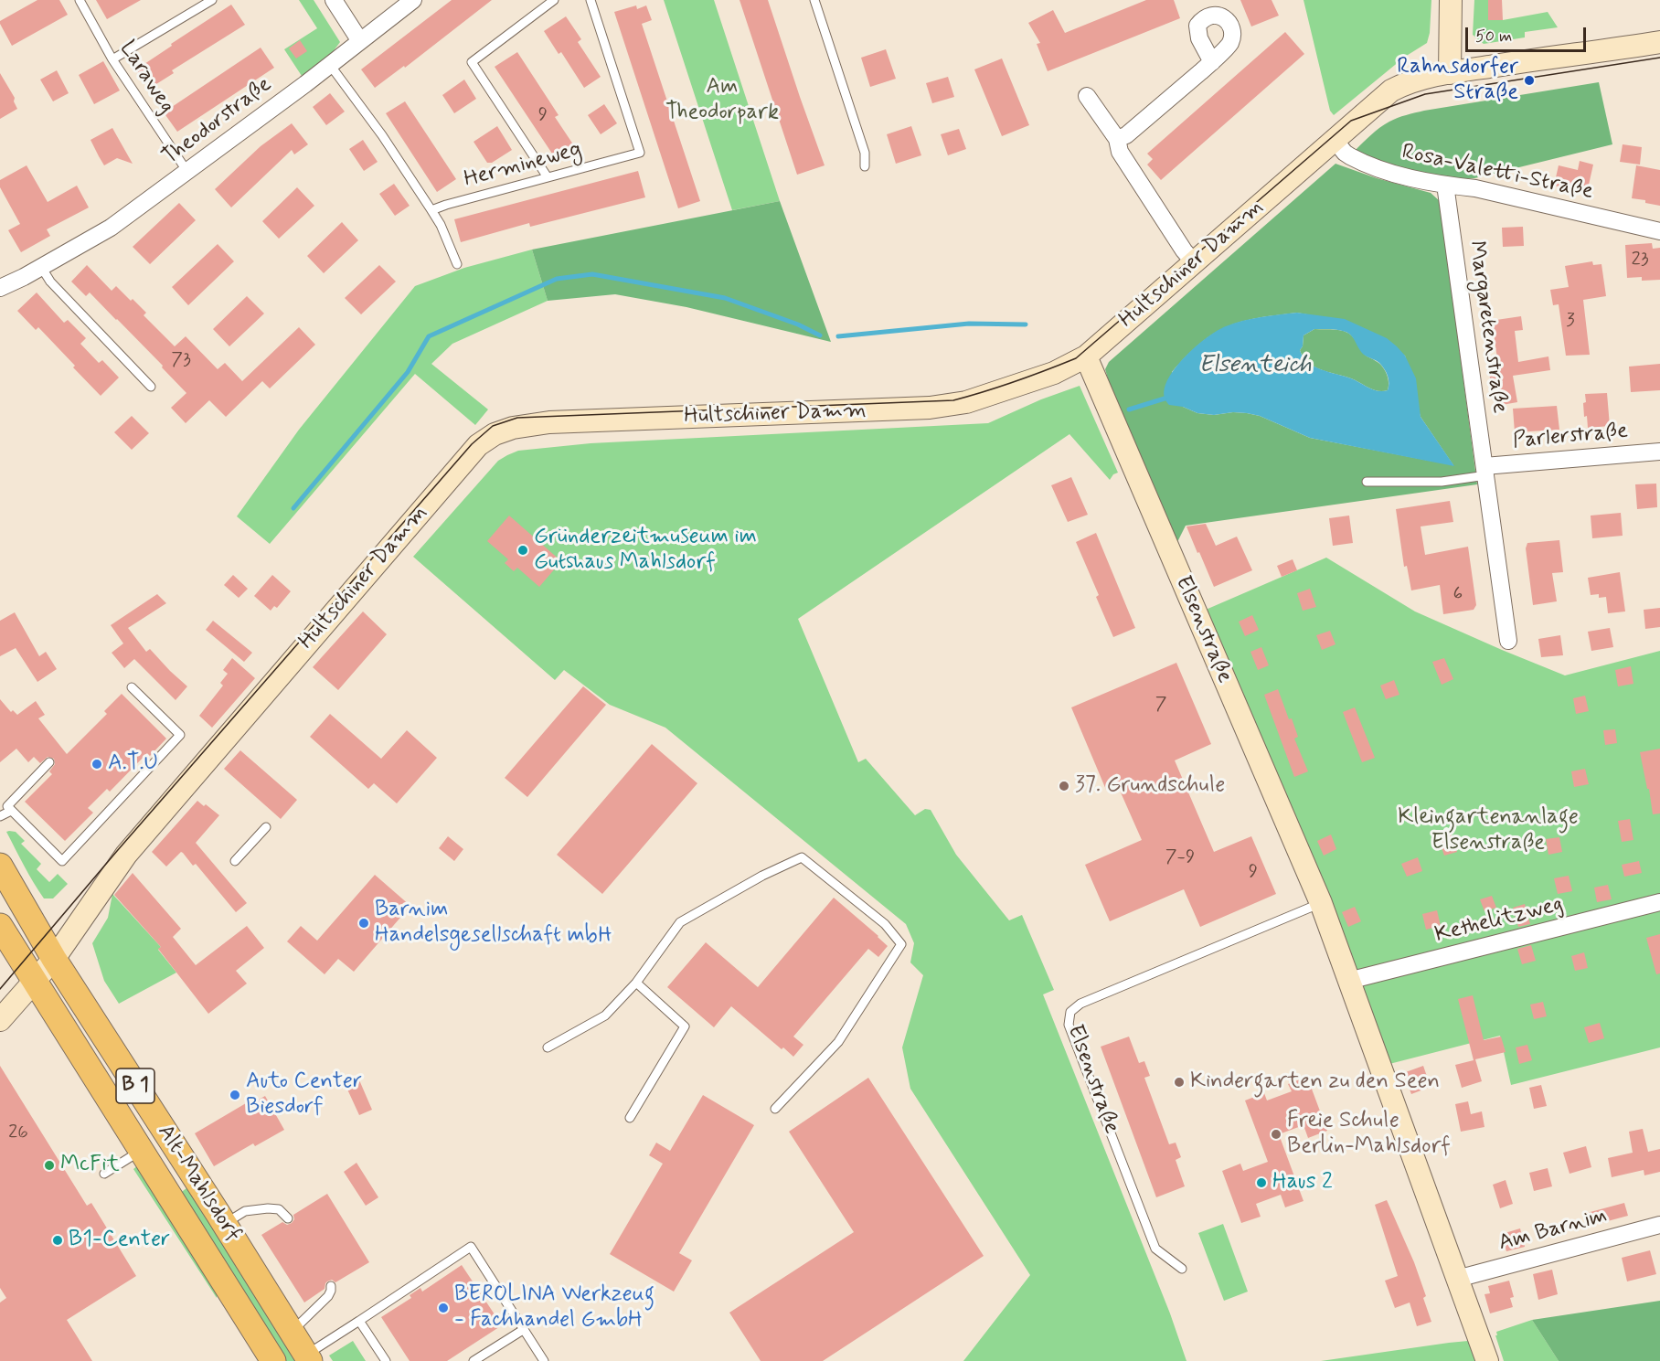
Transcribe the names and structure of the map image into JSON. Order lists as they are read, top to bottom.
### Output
{
  "streets": {
    "main road": [
      "Hultschiner Damm",
      "Elsenstraße",
      "B 1",
      "Alt-Mahlsdorf"
    ],
    "street": [
      "Theodorstraße",
      "Rosa-Valetti-Straße",
      "Margaretenstraße",
      "Parlerstraße",
      "Kethelitzweg",
      "Am Barnim"
    ],
    "lane": ["Laraweg", "Hermineweg"]
  },
  "crossings": [
    ["Laraweg", "Theodorstraße"],
    ["Rosa-Valetti-Straße", "Hultschiner Damm"],
    ["Rosa-Valetti-Straße", "Margaretenstraße"],
    ["Hultschiner Damm", "Elsenstraße"],
    ["Hultschiner Damm", "Alt-Mahlsdorf"],
    ["Margaretenstraße", "Parlerstraße"],
    ["Elsenstraße", "Kethelitzweg"],
    ["Elsenstraße", "Am Barnim"]
  ],
  "water": ["Elsenteich"],
  "parks": ["Am Theodorpark", "Kleingartenanlage Elsenstraße"],
  "places": [
    "Rahnsdorfer Straße",
    "Gründerzeitmuseum im Gutshaus Mahlsdorf",
    "A.T.U",
    "37. Grundschule",
    "Barnim Handelsgesellschaft mbH",
    "Kindergarten zu den Seen",
    "Auto Center Biesdorf",
    "Freie Schule Berlin-Mahlsdorf",
    "McFit",
    "Haus 2",
    "B1-Center",
    "BEROLINA Werkzeug - Fachhandel GmbH"
  ],
  "house_numbers": [
    "9",
    "23",
    "3",
    "73",
    "6",
    "7",
    "7-9",
    "9",
    "26"
  ],
  "scale_bar": "50 m"
}
